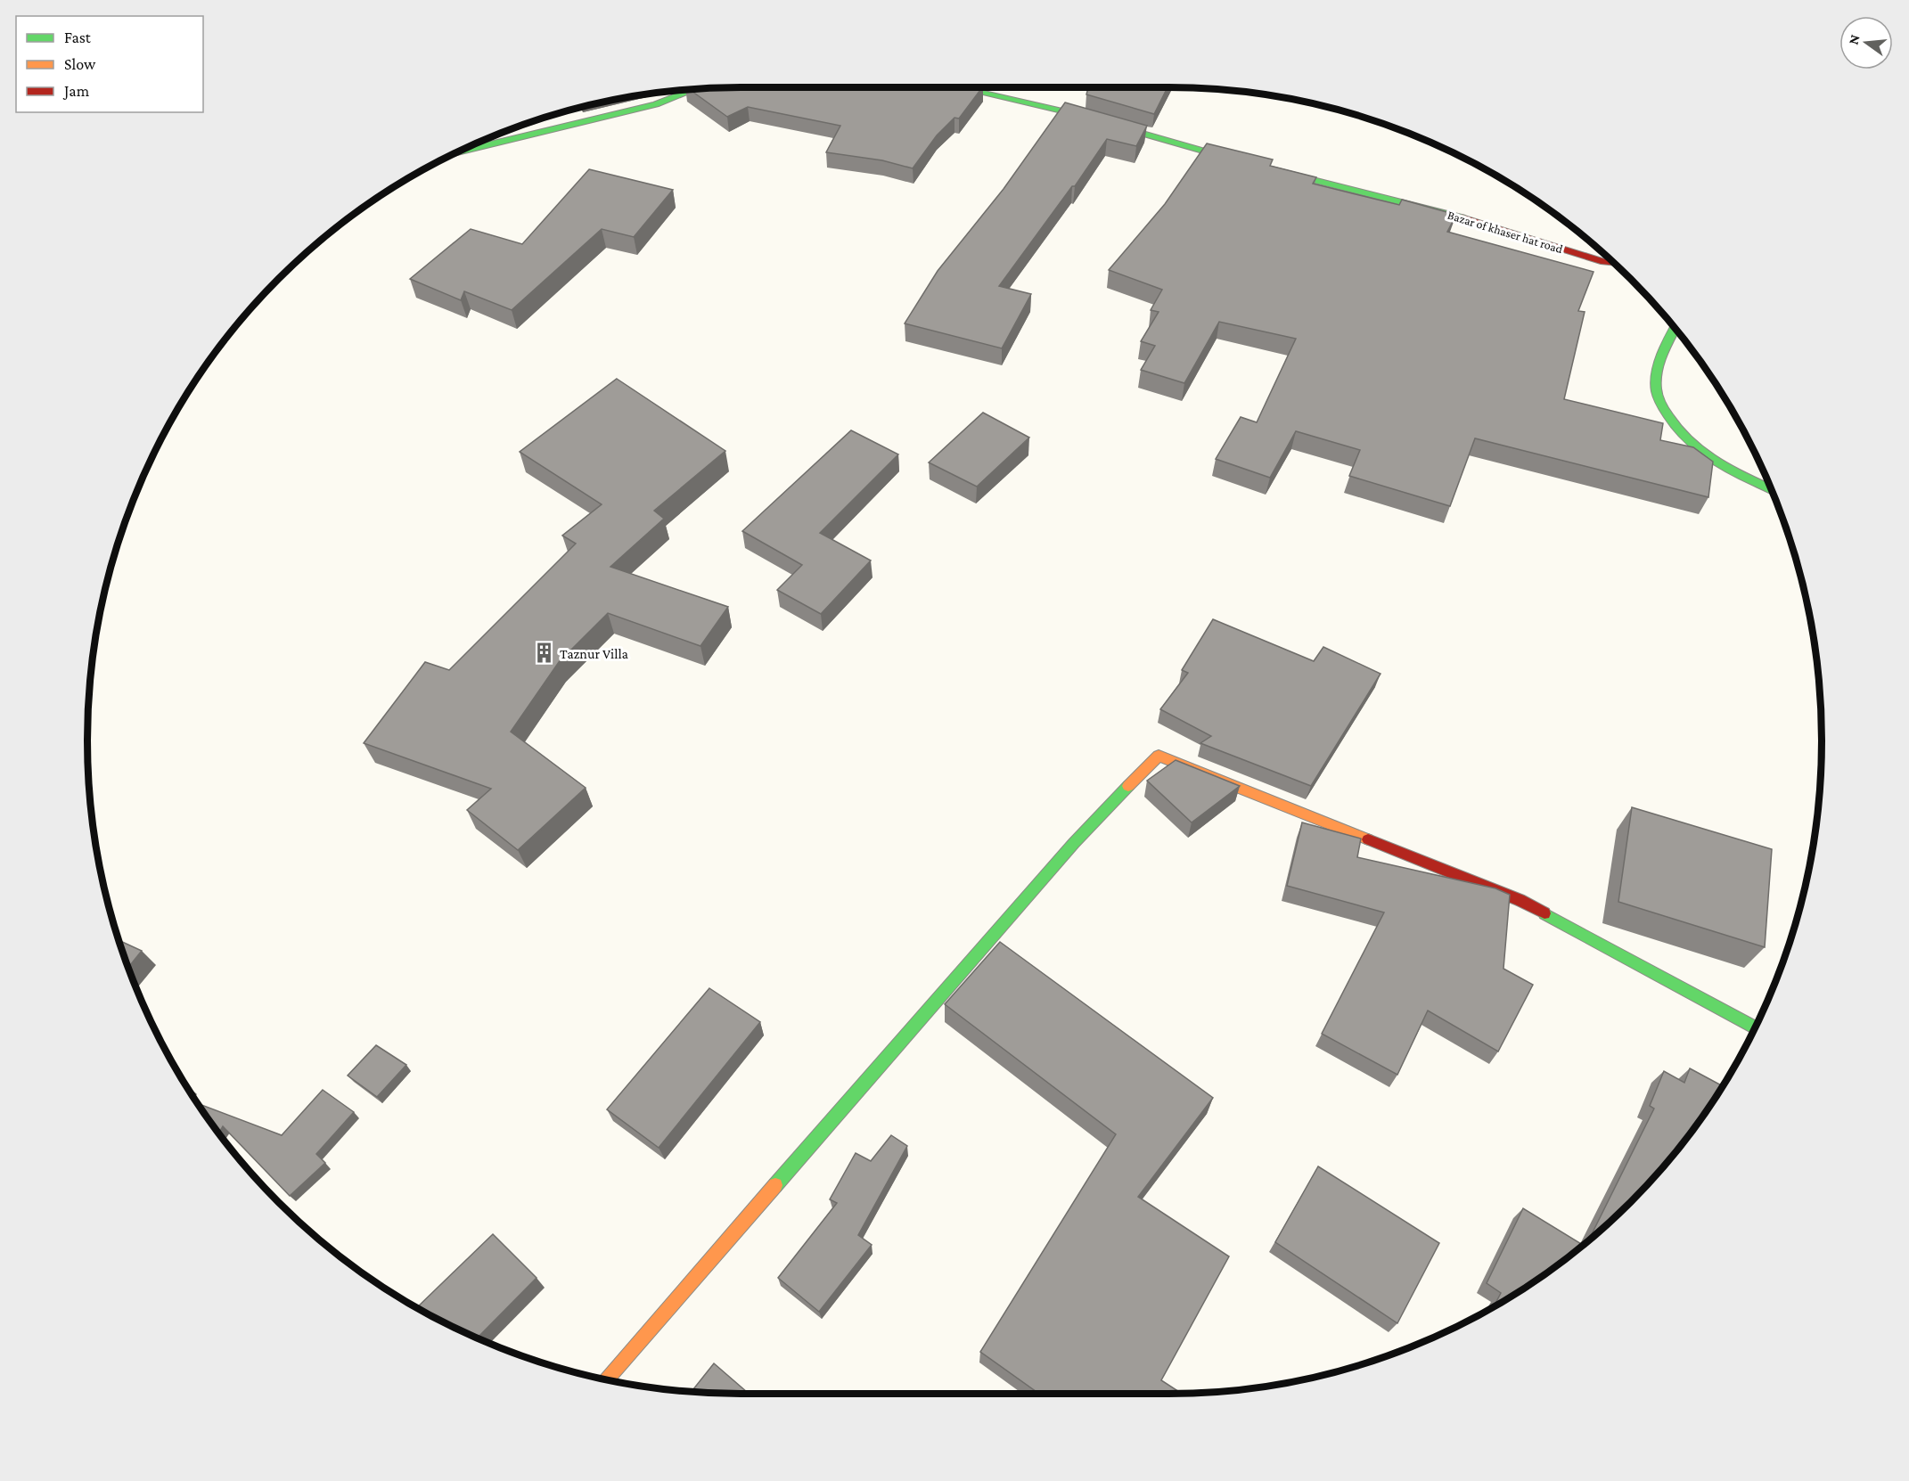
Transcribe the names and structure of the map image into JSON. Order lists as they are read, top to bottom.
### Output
{
  "streets": {
    "street": ["Bazar of khaser hat road"]
  },
  "places": {
    "building": ["Taznur Villa"]
  },
  "legend": ["Fast", "Slow", "Jam"],
  "north": "left"
}
